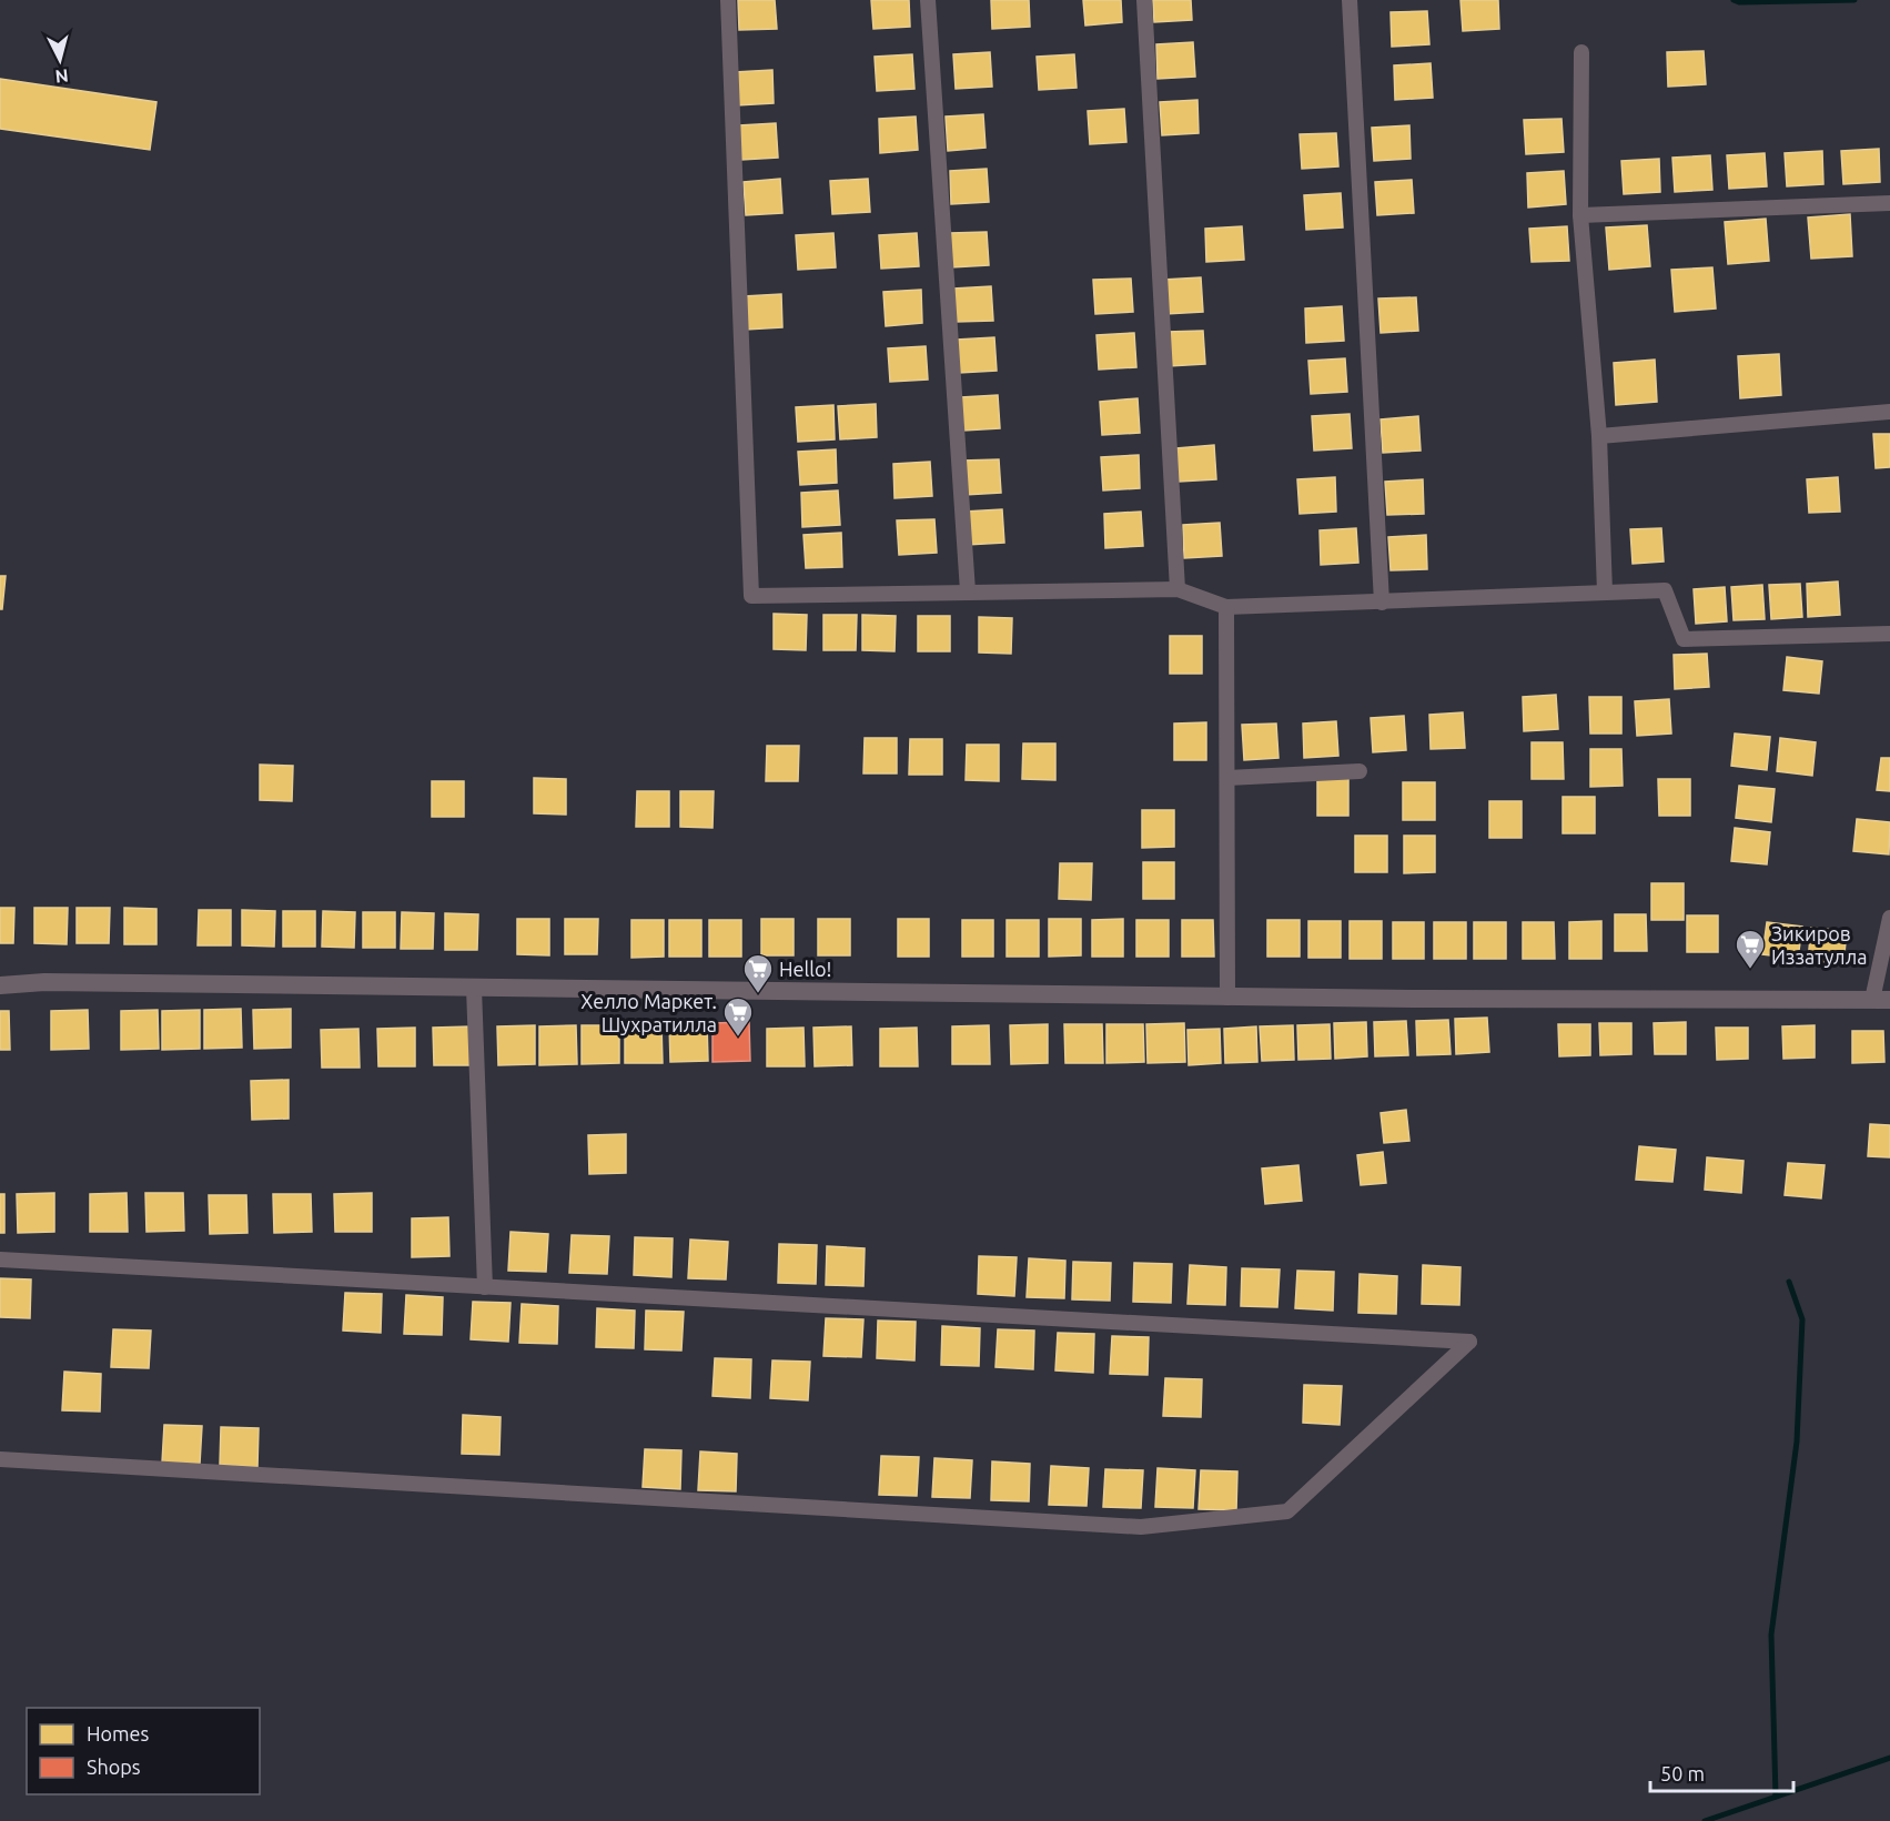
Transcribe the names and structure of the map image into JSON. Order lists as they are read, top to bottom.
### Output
{
  "places": {
    "supermarket": ["Зикиров Иззатулла", "Hello!", "Хелло Маркет. Шухратилла"]
  },
  "legend": ["Homes", "Shops"],
  "scale_bar": "50 m",
  "north": "bottom"
}
